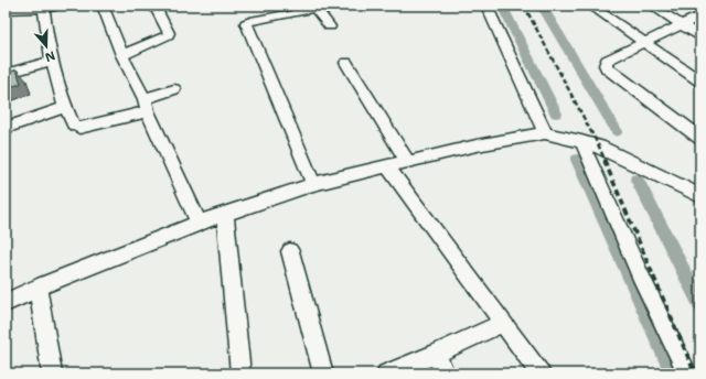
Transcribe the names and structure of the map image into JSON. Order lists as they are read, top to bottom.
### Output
{
  "north": "bottom"
}
